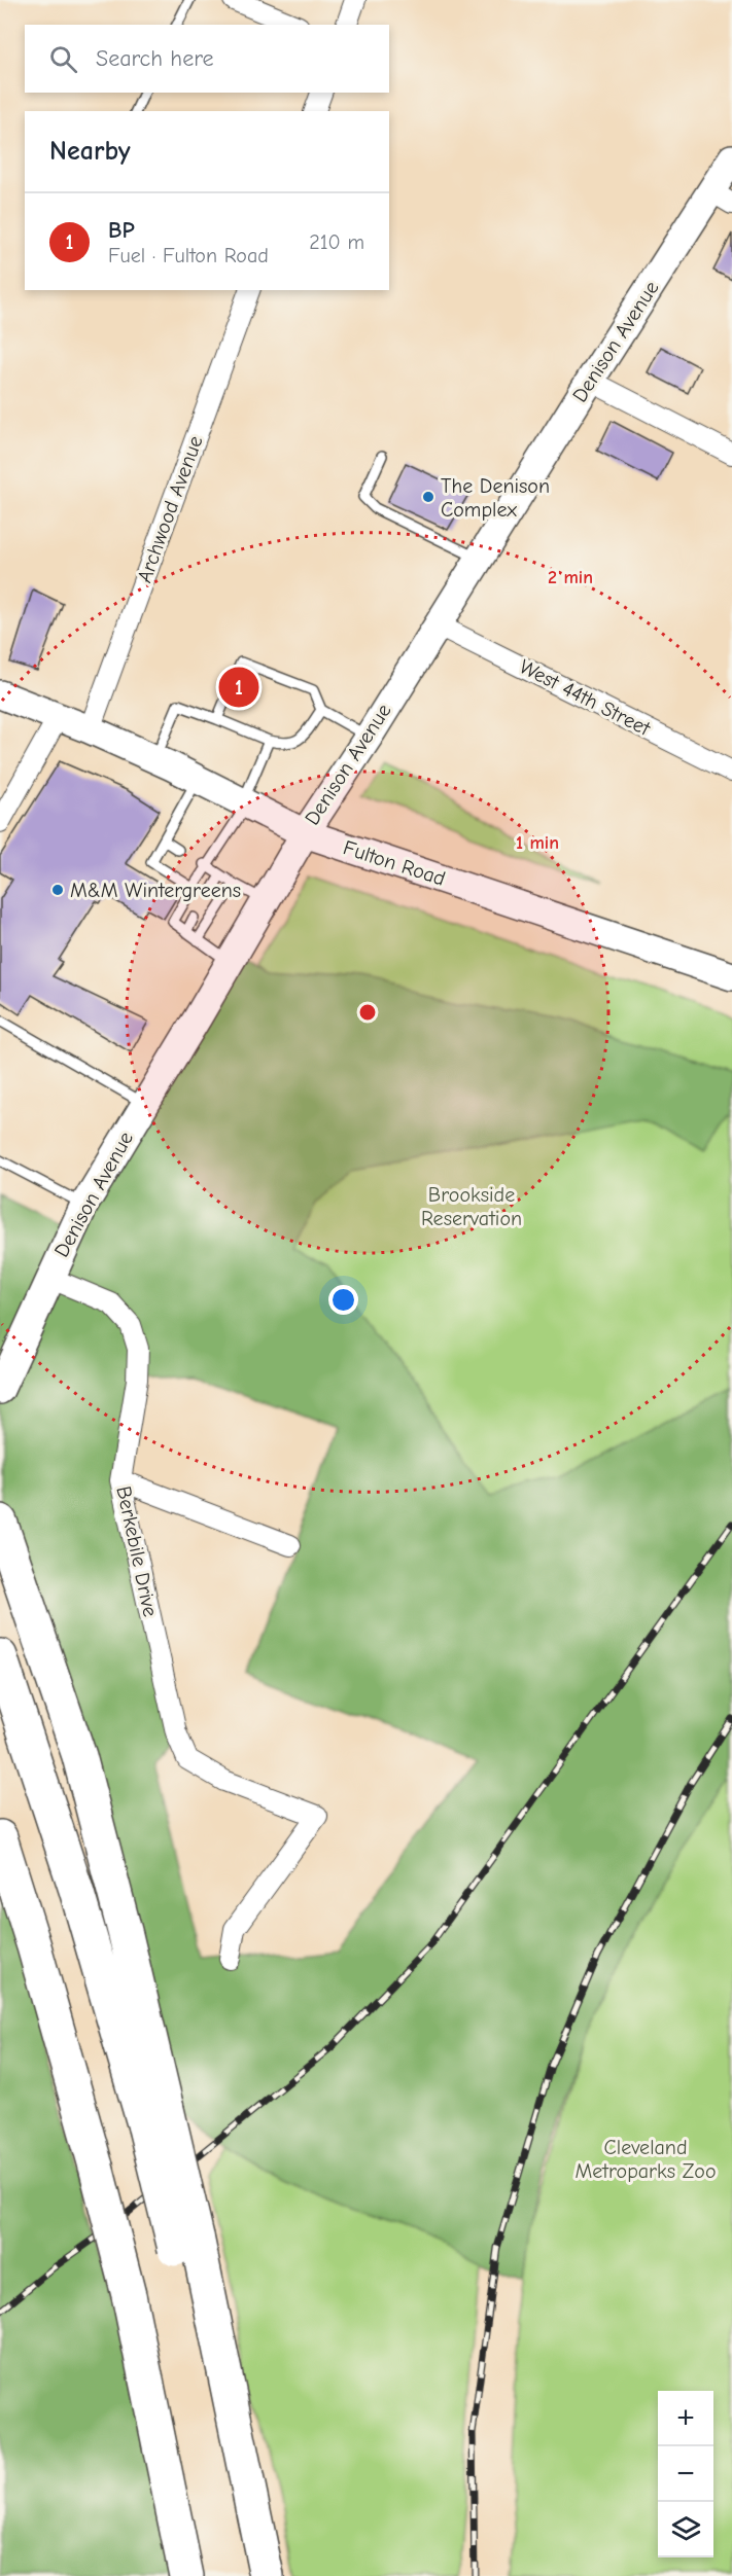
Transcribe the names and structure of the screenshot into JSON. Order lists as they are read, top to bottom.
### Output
{
  "streets": {
    "main road": ["Denison Avenue", "Fulton Road"],
    "street": ["Archwood Avenue", "West 44th Street", "Berkebile Drive"]
  },
  "crossings": [
    ["Denison Avenue", "West 44th Street"],
    ["Denison Avenue", "Fulton Road"],
    ["Denison Avenue", "Berkebile Drive"],
    ["Archwood Avenue", "Fulton Road"]
  ],
  "parks": ["Brookside Reservation", "Cleveland Metroparks Zoo"],
  "places": ["The Denison Complex", "M&M Wintergreens"],
  "page": {
    "search": "Search here",
    "heading": "Nearby",
    "list": [
      {
        "mark": "1",
        "name": "BP",
        "note": "Fuel · Fulton Road",
        "value": "210 m"
      }
    ],
    "pins": "1",
    "map_buttons": ["+", "−"]
  },
  "rings": ["2 min", "1 min"]
}
